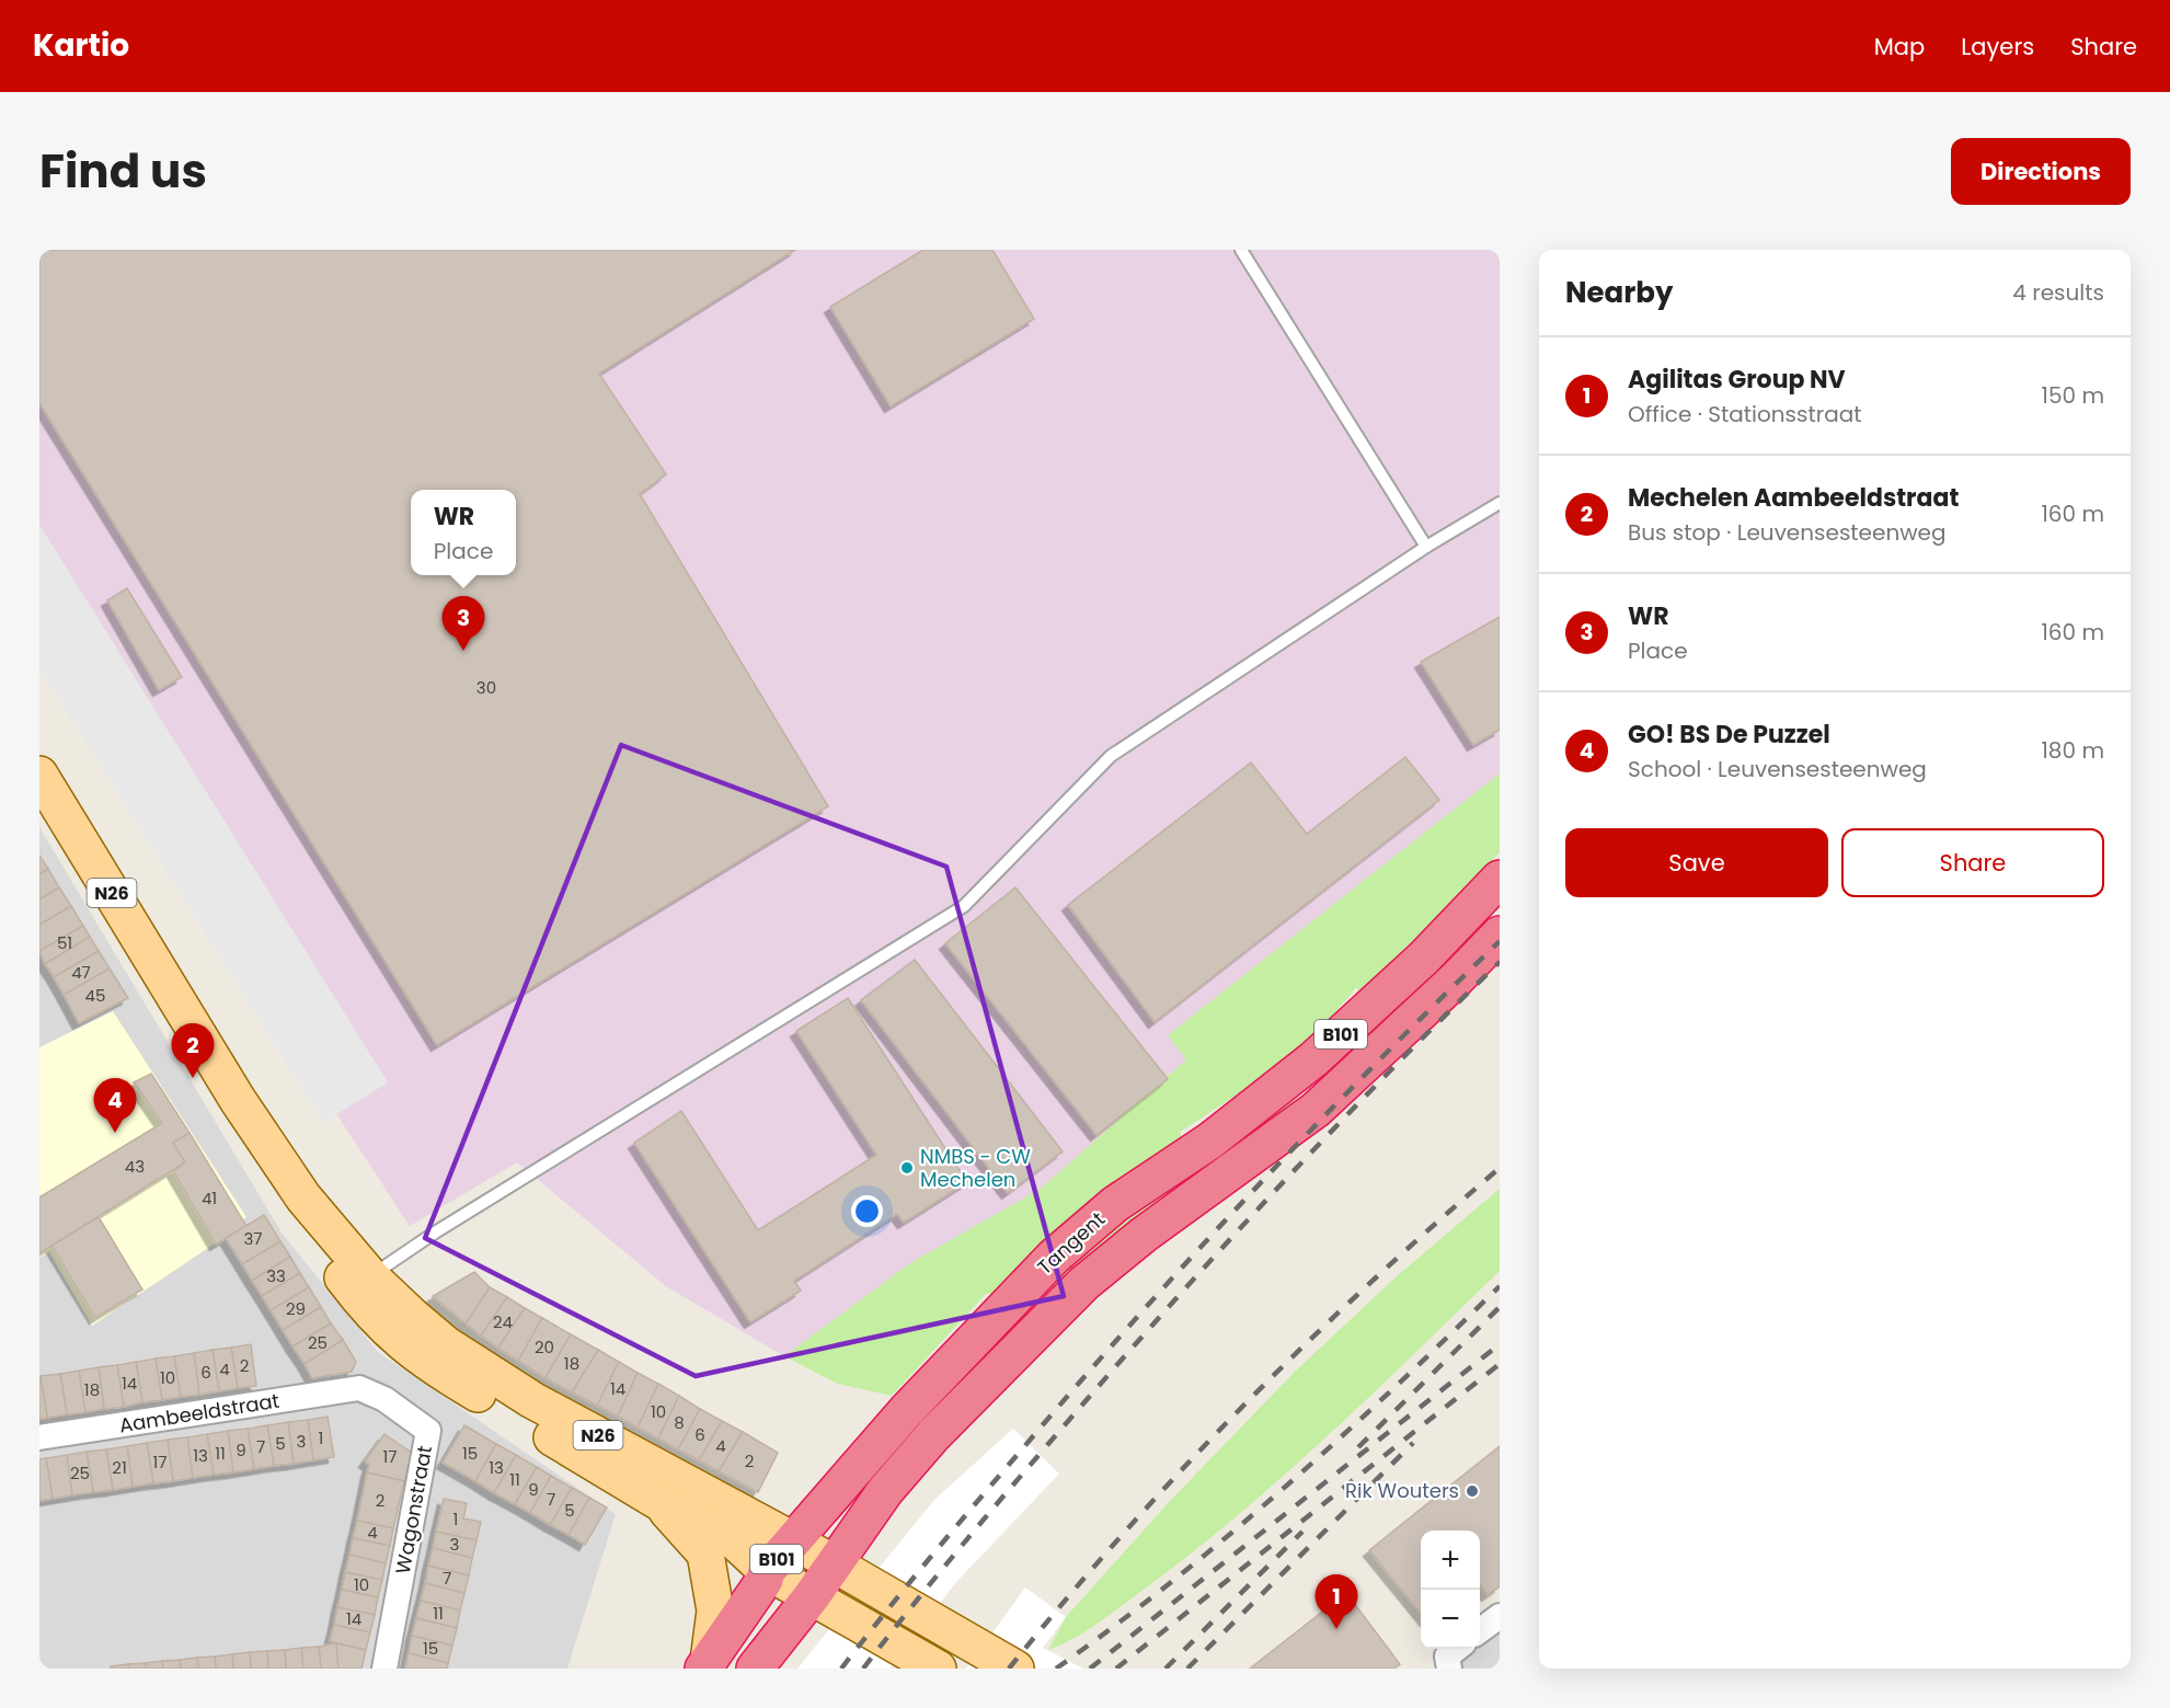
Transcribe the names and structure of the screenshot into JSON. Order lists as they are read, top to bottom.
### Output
{
  "streets": {
    "highway": ["B101", "Tangent"],
    "main road": ["N26"],
    "street": ["Aambeeldstraat", "Wagonstraat"]
  },
  "crossings": [
    ["N26", "Tangent"],
    ["Aambeeldstraat", "Wagonstraat"]
  ],
  "places": ["NMBS - CW Mechelen", "Rik Wouters"],
  "house_numbers": [
    "30",
    "51",
    "47",
    "45",
    "43",
    "41",
    "37",
    "33",
    "29",
    "24",
    "25",
    "20",
    "18",
    "2",
    "4",
    "6",
    "10",
    "14",
    "14",
    "18",
    "10",
    "8",
    "6",
    "1",
    "3",
    "5",
    "4",
    "7",
    "9",
    "11",
    "15",
    "13",
    "17",
    "2",
    "17",
    "21",
    "13",
    "25",
    "11",
    "9",
    "7",
    "2",
    "5",
    "1",
    "4",
    "3",
    "7",
    "10",
    "11",
    "14",
    "15"
  ],
  "page": {
    "header": "Kartio",
    "nav": ["Map", "Layers", "Share"],
    "title": "Find us",
    "buttons": [
      "Directions",
      ["Save", "Share"]
    ],
    "heading": ["Nearby", "4 results"],
    "list": [
      {
        "mark": "1",
        "name": "Agilitas Group NV",
        "note": "Office · Stationsstraat",
        "value": "150 m"
      },
      {
        "mark": "2",
        "name": "Mechelen Aambeeldstraat",
        "note": "Bus stop · Leuvensesteenweg",
        "value": "160 m"
      },
      {
        "mark": "3",
        "name": "WR",
        "note": "Place",
        "value": "160 m"
      },
      {
        "mark": "4",
        "name": "GO! BS De Puzzel",
        "note": "School · Leuvensesteenweg",
        "value": "180 m"
      }
    ],
    "popup": ["WR", "Place"],
    "pins": [
      "3",
      "2",
      "4",
      "1"
    ],
    "map_buttons": ["+", "−"]
  }
}
